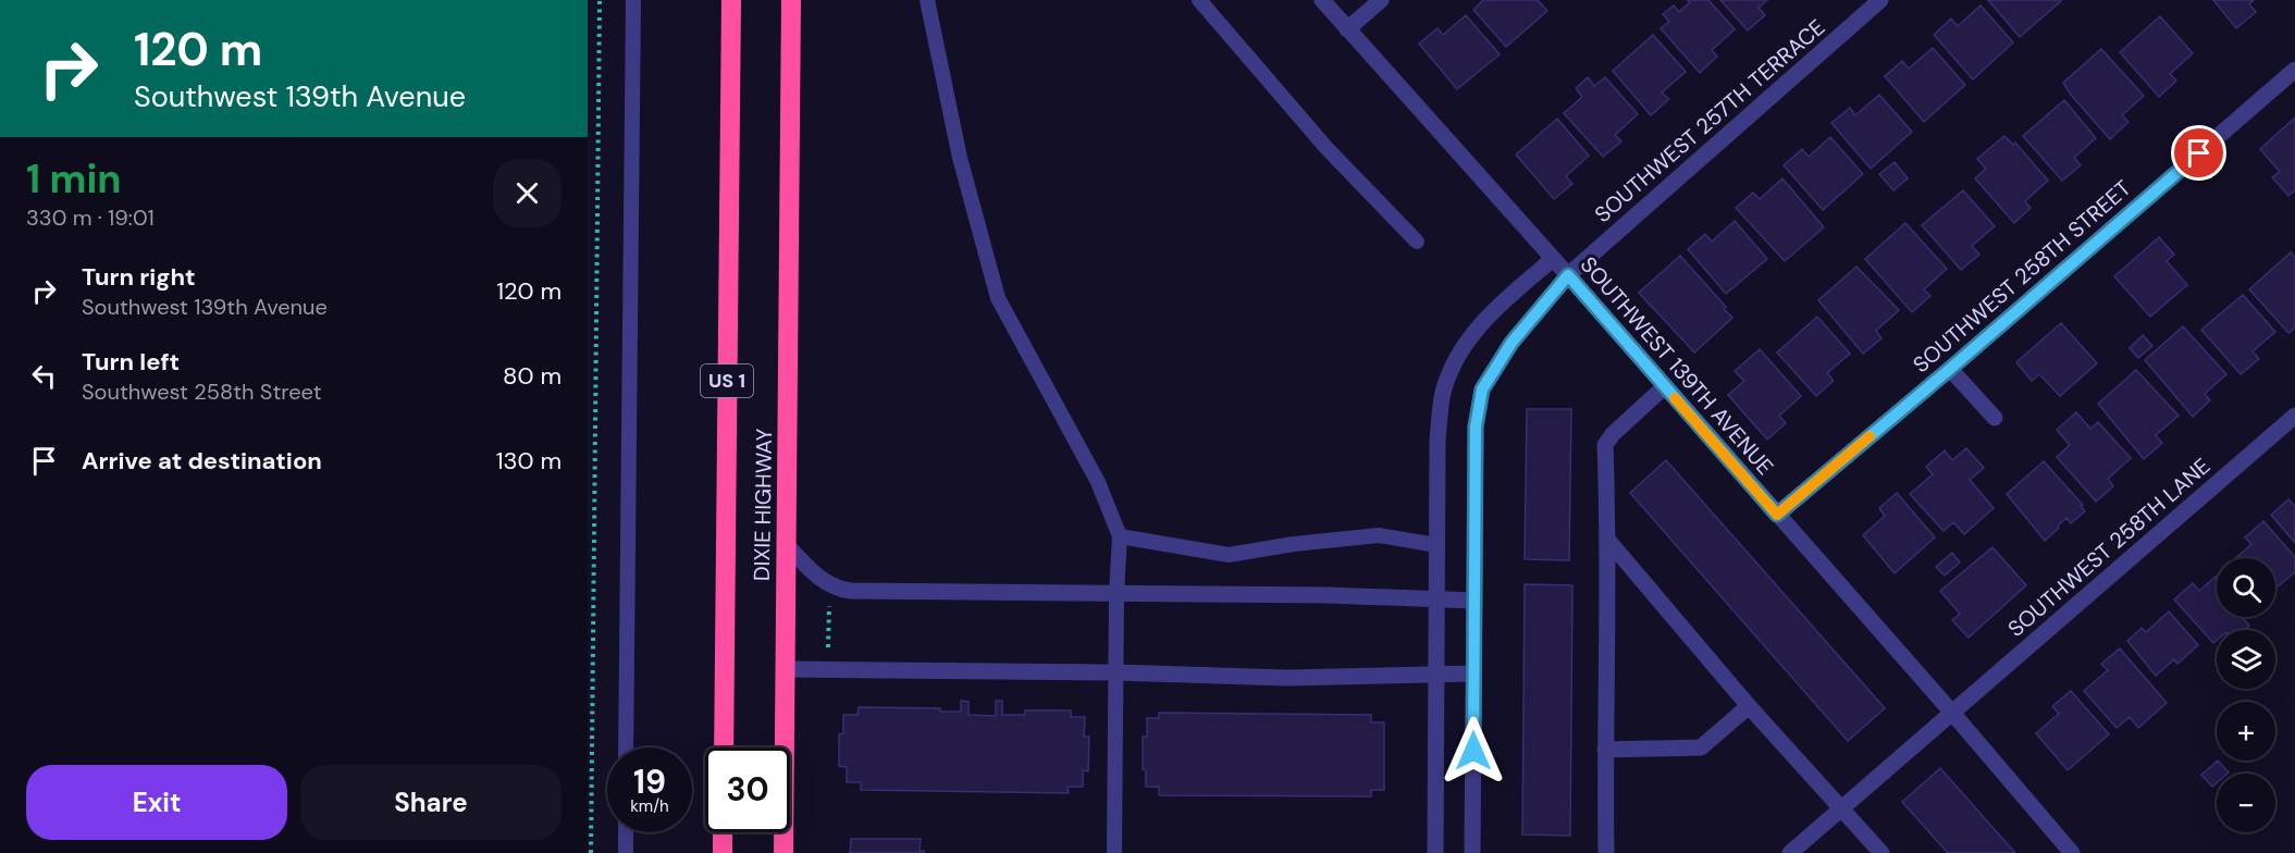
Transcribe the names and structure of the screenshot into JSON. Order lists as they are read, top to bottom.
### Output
{
  "streets": {
    "highway": ["US 1", "DIXIE HIGHWAY"],
    "street": [
      "SOUTHWEST 257TH TERRACE",
      "SOUTHWEST 258TH STREET",
      "SOUTHWEST 139TH AVENUE",
      "SOUTHWEST 258TH LANE"
    ]
  },
  "crossings": [
    ["SOUTHWEST 257TH TERRACE", "SOUTHWEST 139TH AVENUE"],
    ["SOUTHWEST 258TH STREET", "SOUTHWEST 139TH AVENUE"],
    ["SOUTHWEST 139TH AVENUE", "SOUTHWEST 258TH LANE"]
  ],
  "page": {
    "turn": ["120 m", "Southwest 139th Avenue"],
    "heading": ["1 min", "330 m · 19:01"],
    "list": [
      {
        "name": "Turn right",
        "note": "Southwest 139th Avenue",
        "value": "120 m"
      },
      {
        "name": "Turn left",
        "note": "Southwest 258th Street",
        "value": "80 m"
      },
      {
        "name": "Arrive at destination",
        "value": "130 m"
      }
    ],
    "map_buttons": ["+", "−"],
    "speed": "19 km/h",
    "limit": "30",
    "buttons": ["Exit", "Share"]
  }
}
